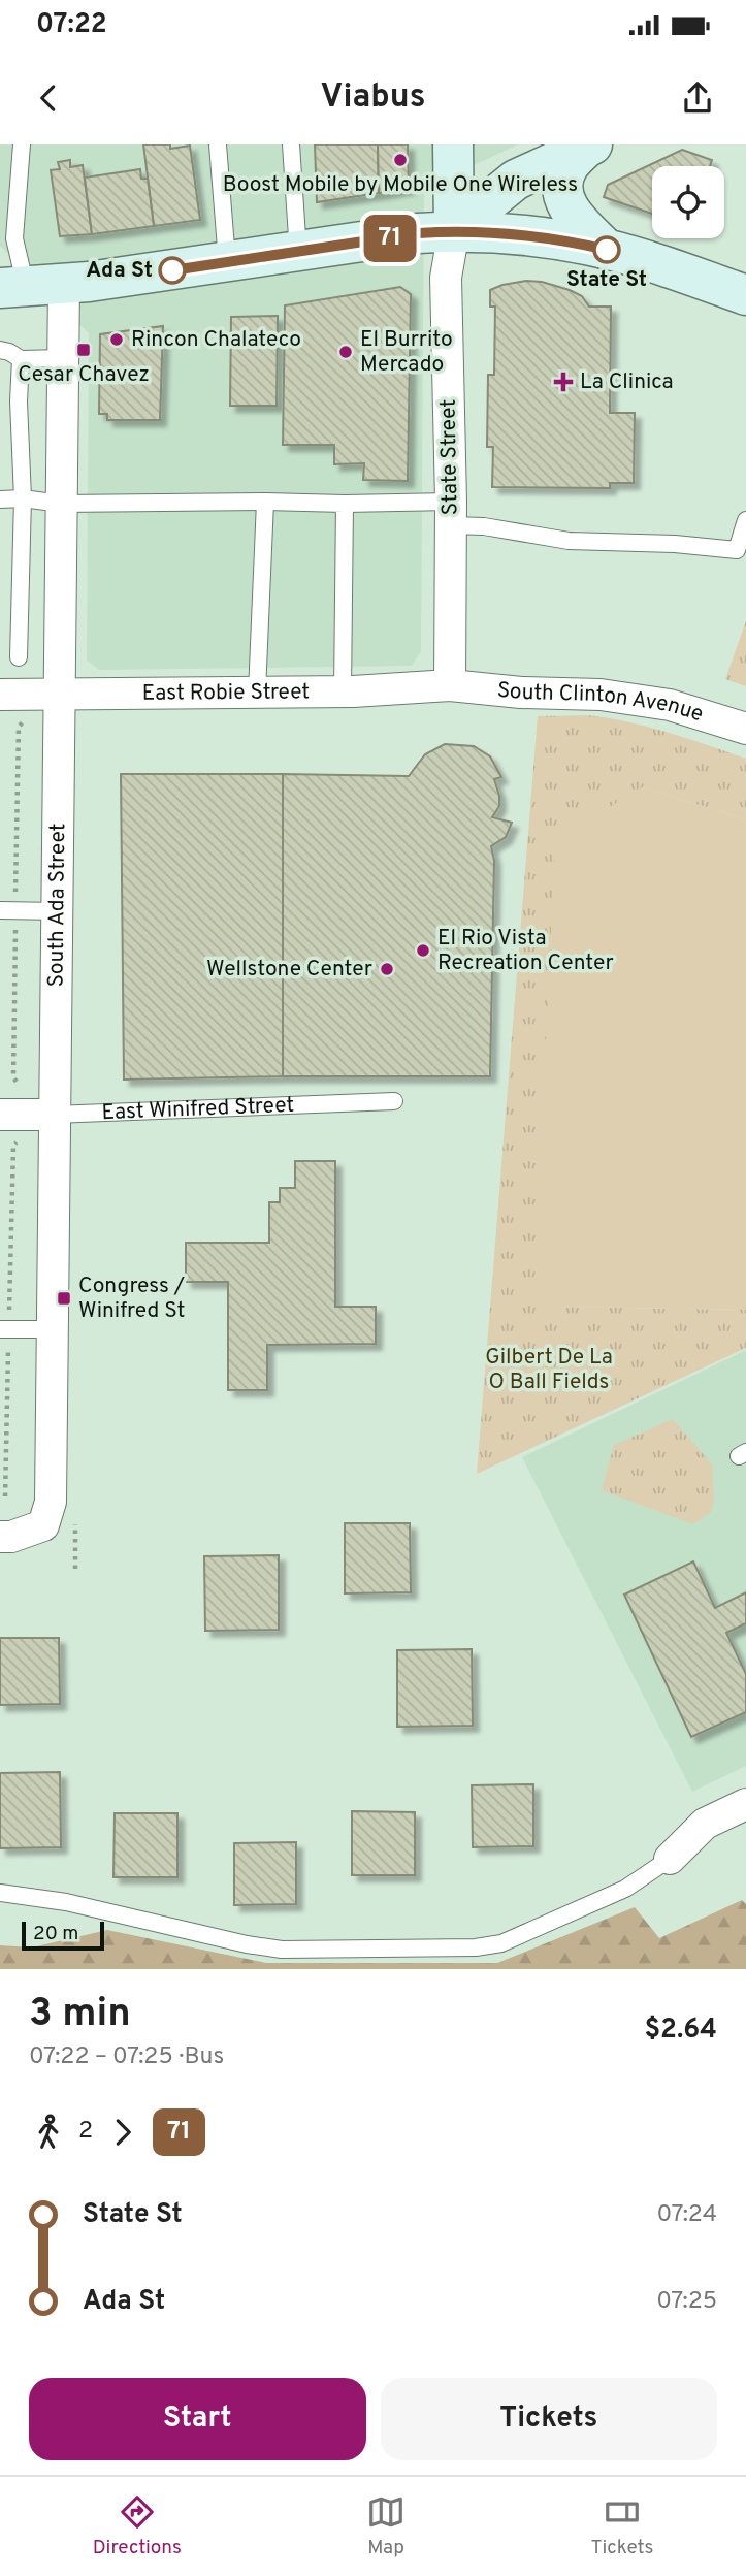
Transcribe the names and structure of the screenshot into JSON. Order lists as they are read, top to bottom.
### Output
{
  "streets": {
    "main road": ["State Street"],
    "street": [
      "East Robie Street",
      "South Clinton Avenue",
      "South Ada Street",
      "East Winifred Street"
    ]
  },
  "crossings": [
    ["State Street", "East Robie Street"],
    ["State Street", "South Clinton Avenue"],
    ["East Robie Street", "South Clinton Avenue"],
    ["East Robie Street", "South Ada Street"],
    ["South Ada Street", "East Winifred Street"]
  ],
  "parks": ["Gilbert De La O Ball Fields"],
  "places": {
    "other": [
      "Boost Mobile by Mobile One Wireless",
      "State St",
      "Ada St",
      "Rincon Chalateco",
      "El Burrito Mercado",
      "El Rio Vista Recreation Center",
      "Wellstone Center"
    ],
    "transit": ["Cesar Chavez", "Congress / Winifred St"],
    "health": ["La Clinica"]
  },
  "lines": ["bus line 71"],
  "scale_bar": "20 m",
  "page": {
    "status": "07:22",
    "header": "Viabus",
    "on_map": "71",
    "scale": "20 m",
    "heading": ["3 min", "07:22 – 07:25 · Bus", "$2.64"],
    "legs": ["2", "71"],
    "list": [
      {
        "name": "State St",
        "value": "07:24"
      },
      {
        "name": "Ada St",
        "value": "07:25"
      }
    ],
    "buttons": ["Start", "Tickets"],
    "tabs": ["Directions", "Map", "Tickets"]
  }
}
